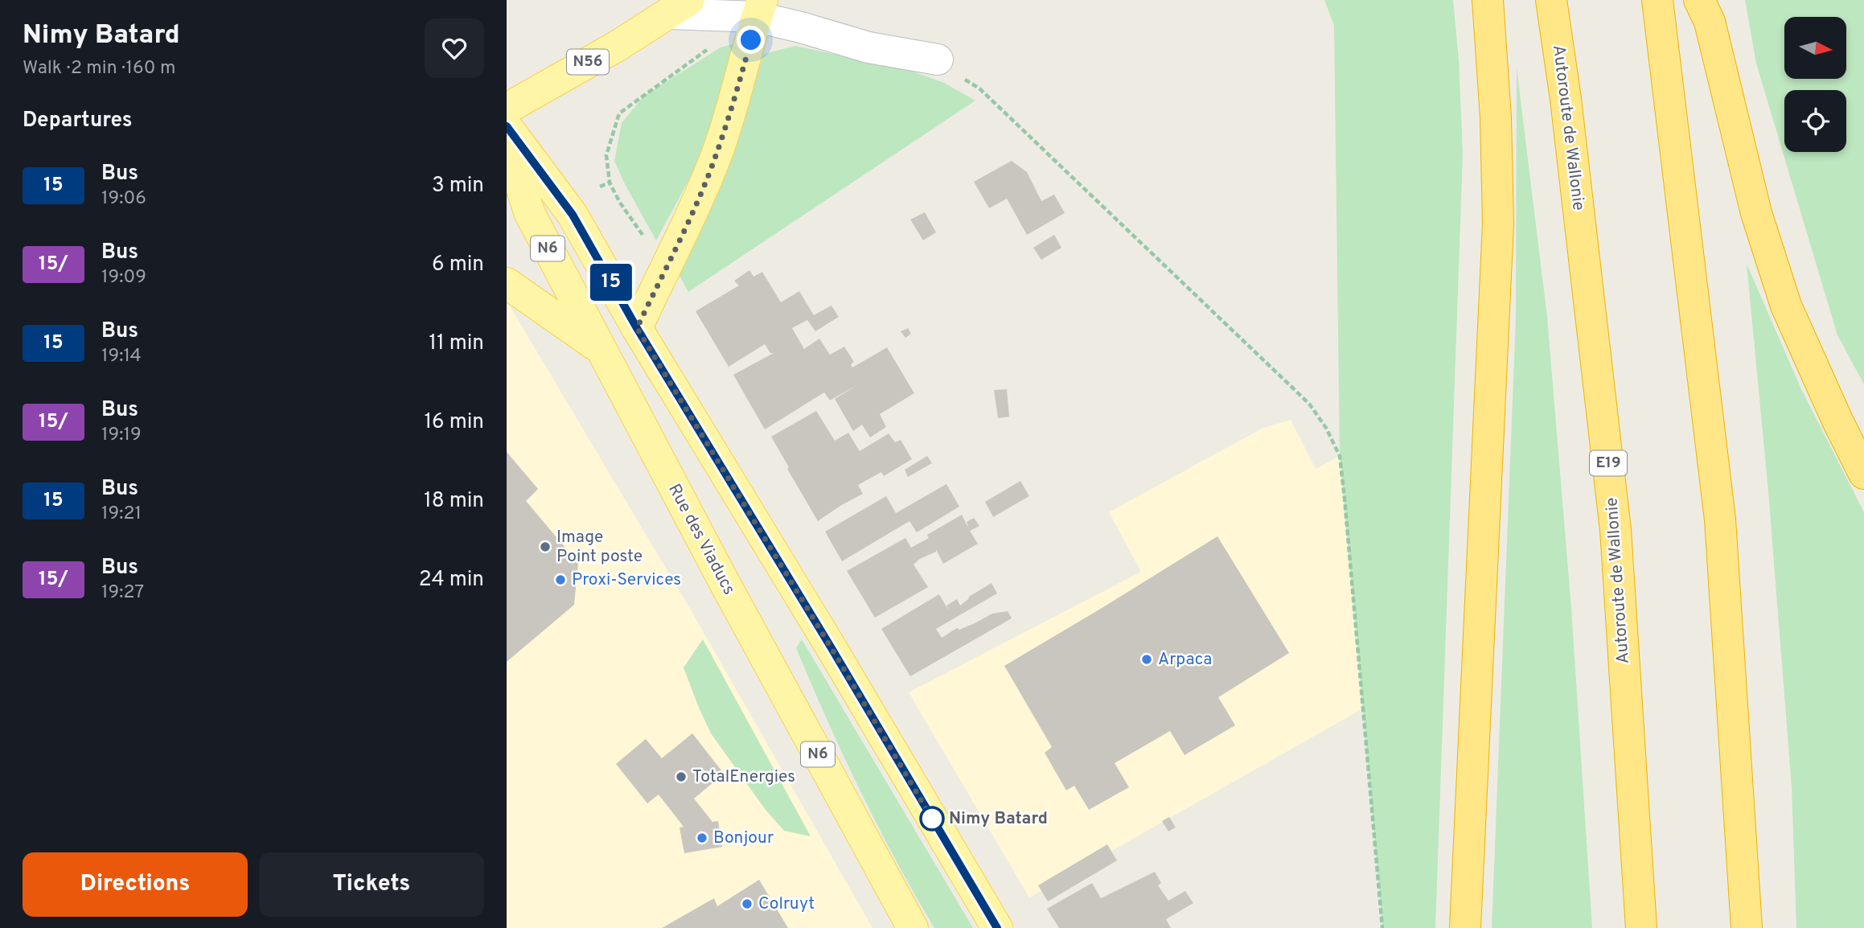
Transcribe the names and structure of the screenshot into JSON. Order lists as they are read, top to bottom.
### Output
{
  "streets": {
    "highway": ["Autoroute de Wallonie", "E19"],
    "main road": ["N56", "N6", "Rue des Viaducs"]
  },
  "places": [
    "Image Point poste",
    "Proxi-Services",
    "Arpaca",
    "TotalEnergies",
    "Nimy Batard",
    "Bonjour",
    "Colruyt"
  ],
  "lines": ["bus line 15"],
  "north": "right",
  "page": {
    "heading": [
      ["Nimy Batard", "Walk · 2 min · 160 m"],
      "Departures"
    ],
    "on_map": "15",
    "list": [
      {
        "mark": "15",
        "name": "Bus",
        "note": "19:06",
        "value": "3 min"
      },
      {
        "mark": "15/",
        "name": "Bus",
        "note": "19:09",
        "value": "6 min"
      },
      {
        "mark": "15",
        "name": "Bus",
        "note": "19:14",
        "value": "11 min"
      },
      {
        "mark": "15/",
        "name": "Bus",
        "note": "19:19",
        "value": "16 min"
      },
      {
        "mark": "15",
        "name": "Bus",
        "note": "19:21",
        "value": "18 min"
      },
      {
        "mark": "15/",
        "name": "Bus",
        "note": "19:27",
        "value": "24 min"
      }
    ],
    "buttons": ["Directions", "Tickets"]
  }
}
